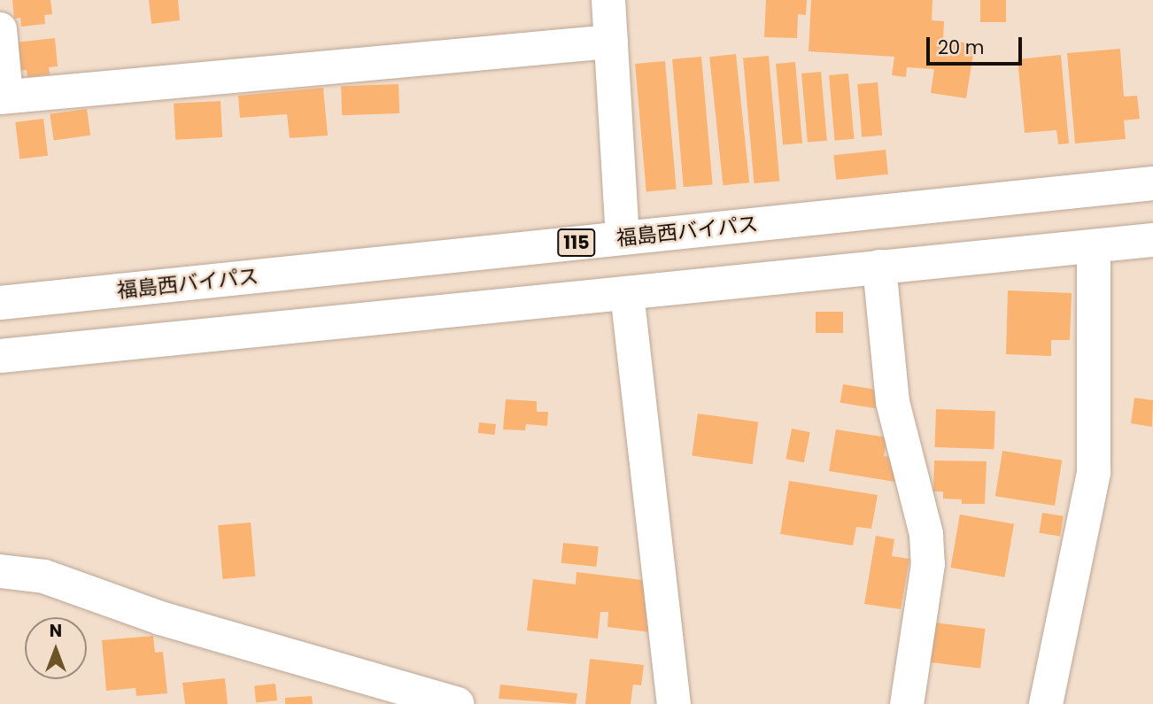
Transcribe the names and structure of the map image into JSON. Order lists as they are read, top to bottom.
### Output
{
  "streets": {
    "main road": ["福島西バイパス", "115"]
  },
  "scale_bar": "20 m",
  "north": "top"
}
